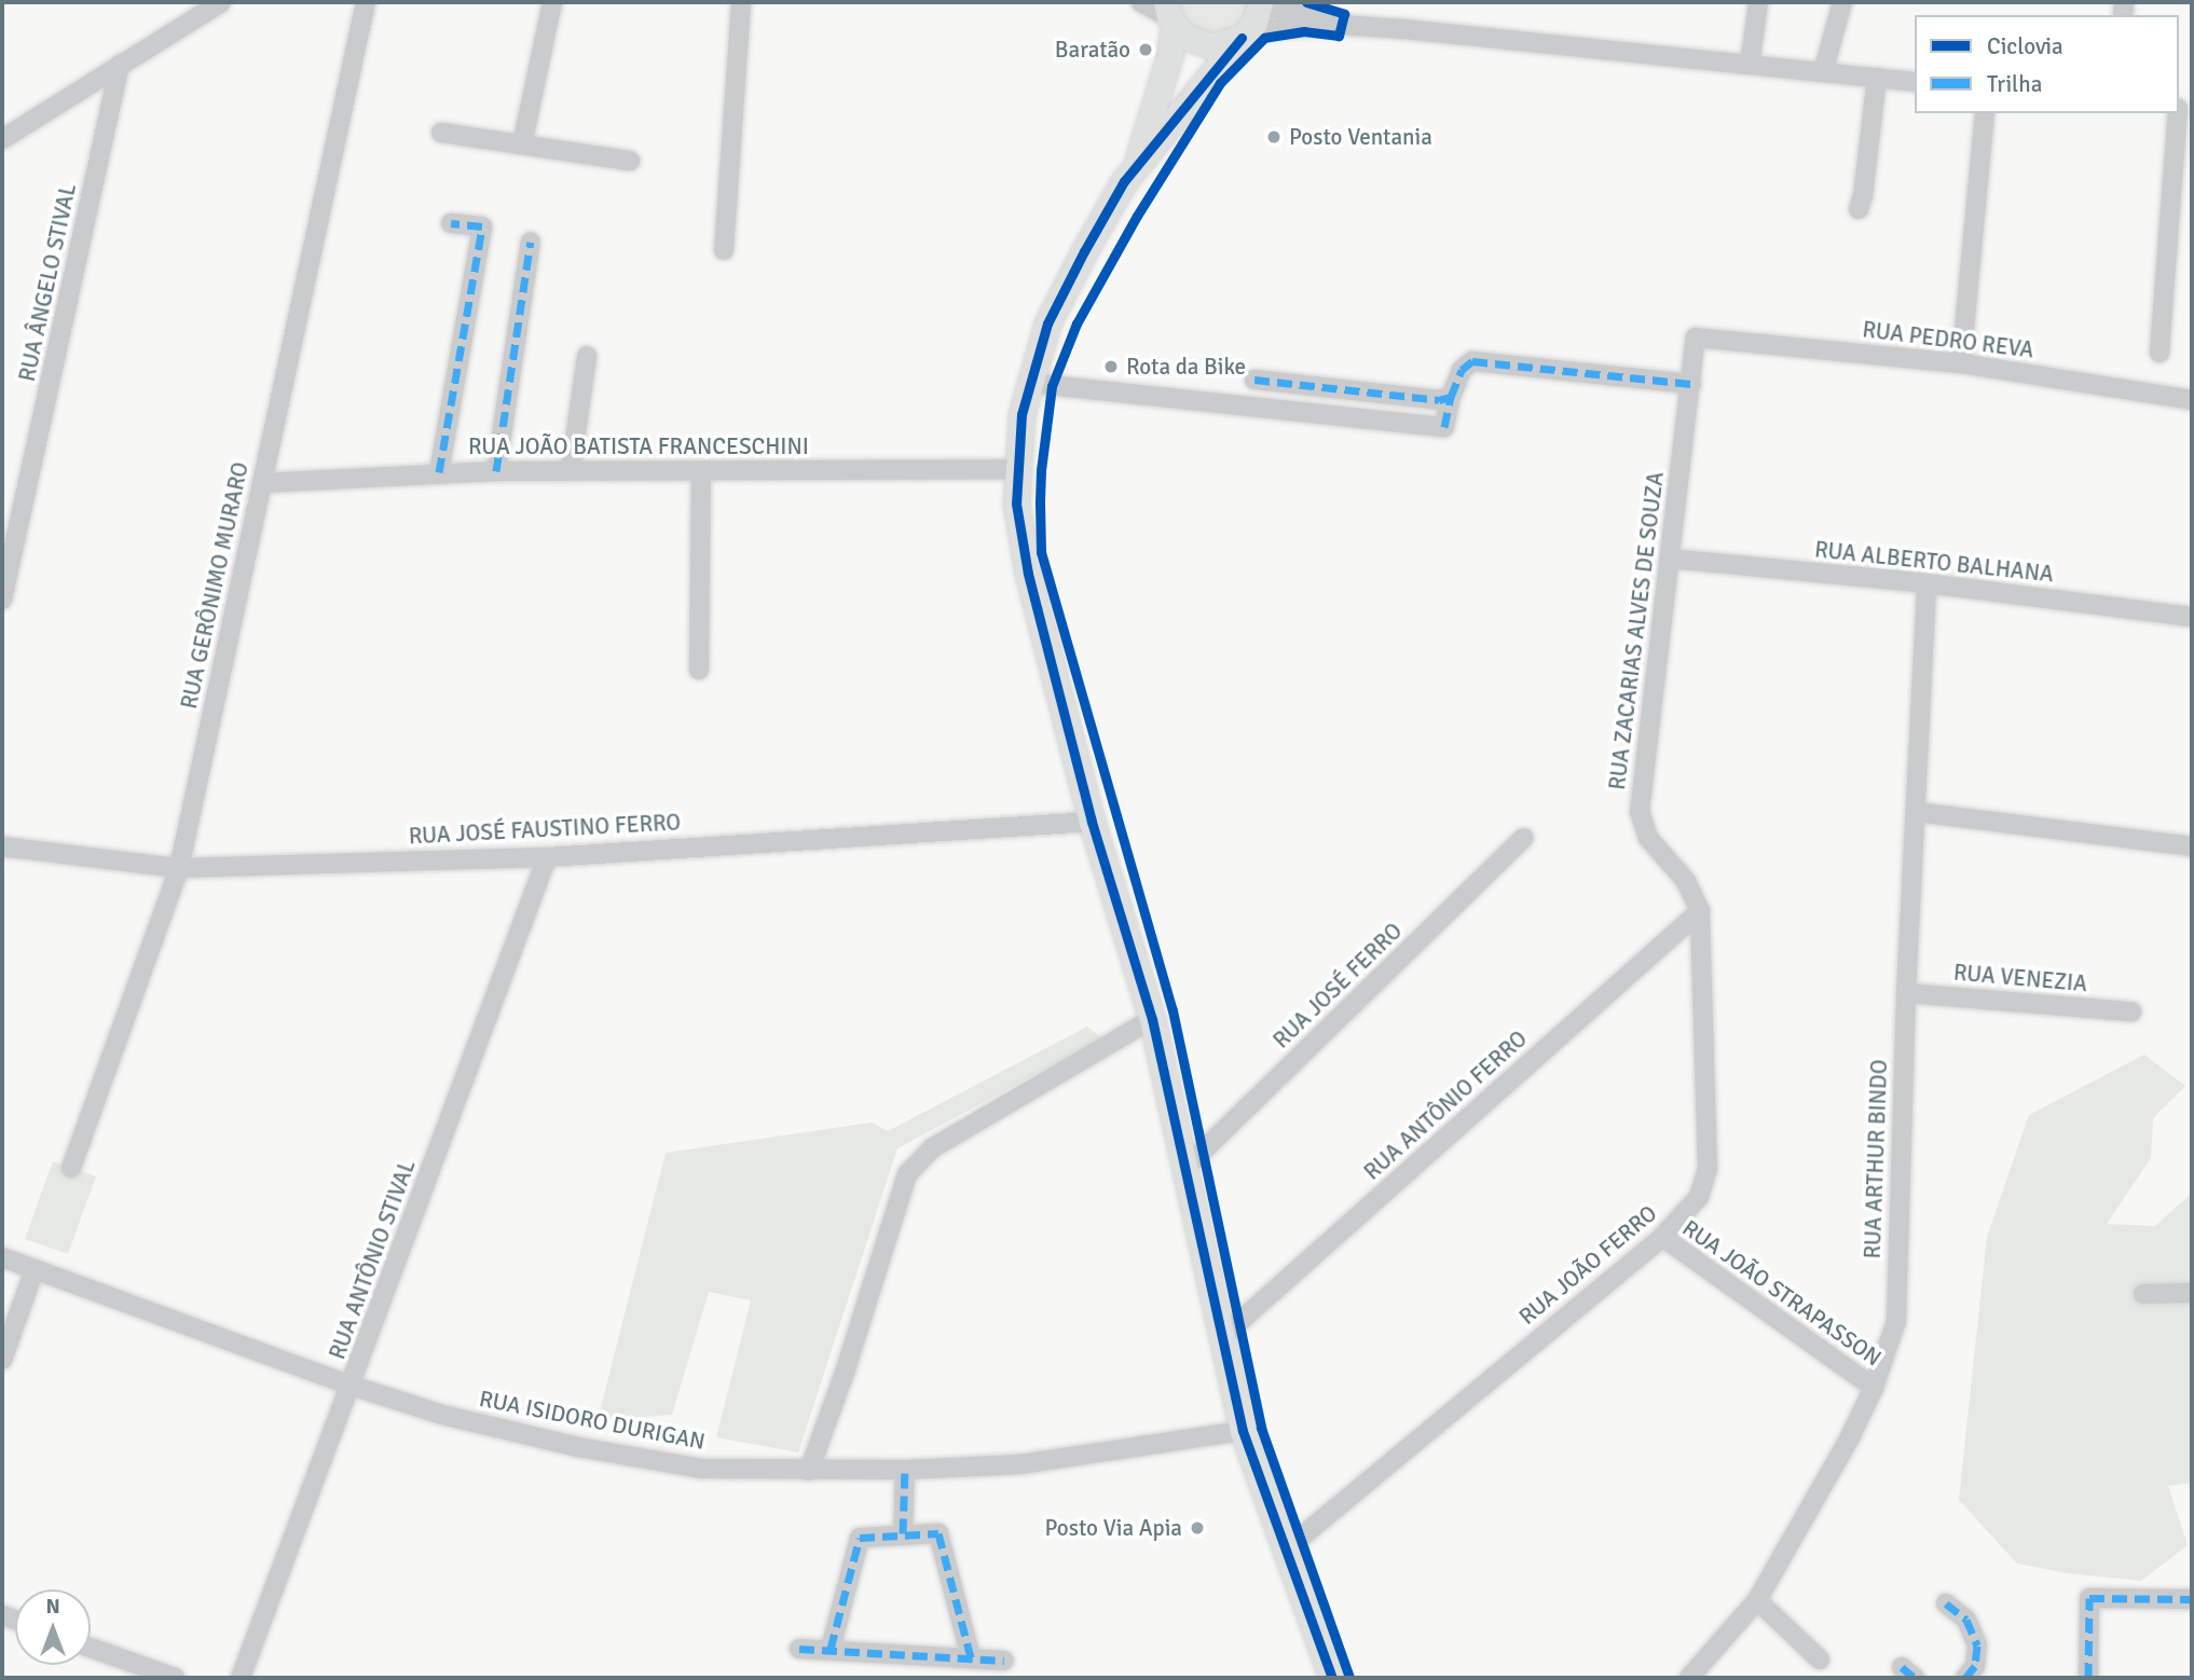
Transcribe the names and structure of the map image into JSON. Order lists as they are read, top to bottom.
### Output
{
  "streets": {
    "street": [
      "RUA ÂNGELO STIVAL",
      "RUA PEDRO REVA",
      "RUA JOÃO BATISTA FRANCESCHINI",
      "RUA ALBERTO BALHANA",
      "RUA GERÔNIMO MURARO",
      "RUA ZACARIAS ALVES DE SOUZA",
      "RUA JOSÉ FAUSTINO FERRO",
      "RUA VENEZIA",
      "RUA JOSÉ FERRO",
      "RUA ANTÔNIO FERRO",
      "RUA ARTHUR BINDO",
      "RUA ANTÔNIO STIVAL",
      "RUA JOÃO FERRO",
      "RUA JOÃO STRAPASSON",
      "RUA ISIDORO DURIGAN"
    ]
  },
  "crossings": [
    ["RUA PEDRO REVA", "RUA ZACARIAS ALVES DE SOUZA"],
    ["RUA JOÃO BATISTA FRANCESCHINI", "RUA GERÔNIMO MURARO"],
    ["RUA ALBERTO BALHANA", "RUA ZACARIAS ALVES DE SOUZA"],
    ["RUA ALBERTO BALHANA", "RUA ARTHUR BINDO"],
    ["RUA GERÔNIMO MURARO", "RUA JOSÉ FAUSTINO FERRO"],
    ["RUA ZACARIAS ALVES DE SOUZA", "RUA ANTÔNIO FERRO"],
    ["RUA ZACARIAS ALVES DE SOUZA", "RUA JOÃO FERRO"],
    ["RUA JOSÉ FAUSTINO FERRO", "RUA ANTÔNIO STIVAL"],
    ["RUA VENEZIA", "RUA ARTHUR BINDO"],
    ["RUA ANTÔNIO FERRO", "RUA JOÃO FERRO"],
    ["RUA ARTHUR BINDO", "RUA JOÃO STRAPASSON"],
    ["RUA ANTÔNIO STIVAL", "RUA ISIDORO DURIGAN"],
    ["RUA JOÃO FERRO", "RUA JOÃO STRAPASSON"]
  ],
  "places": [
    "Baratão",
    "Posto Ventania",
    "Rota da Bike",
    "Posto Via Apia"
  ],
  "legend": ["Ciclovia", "Trilha"],
  "north": "top"
}
